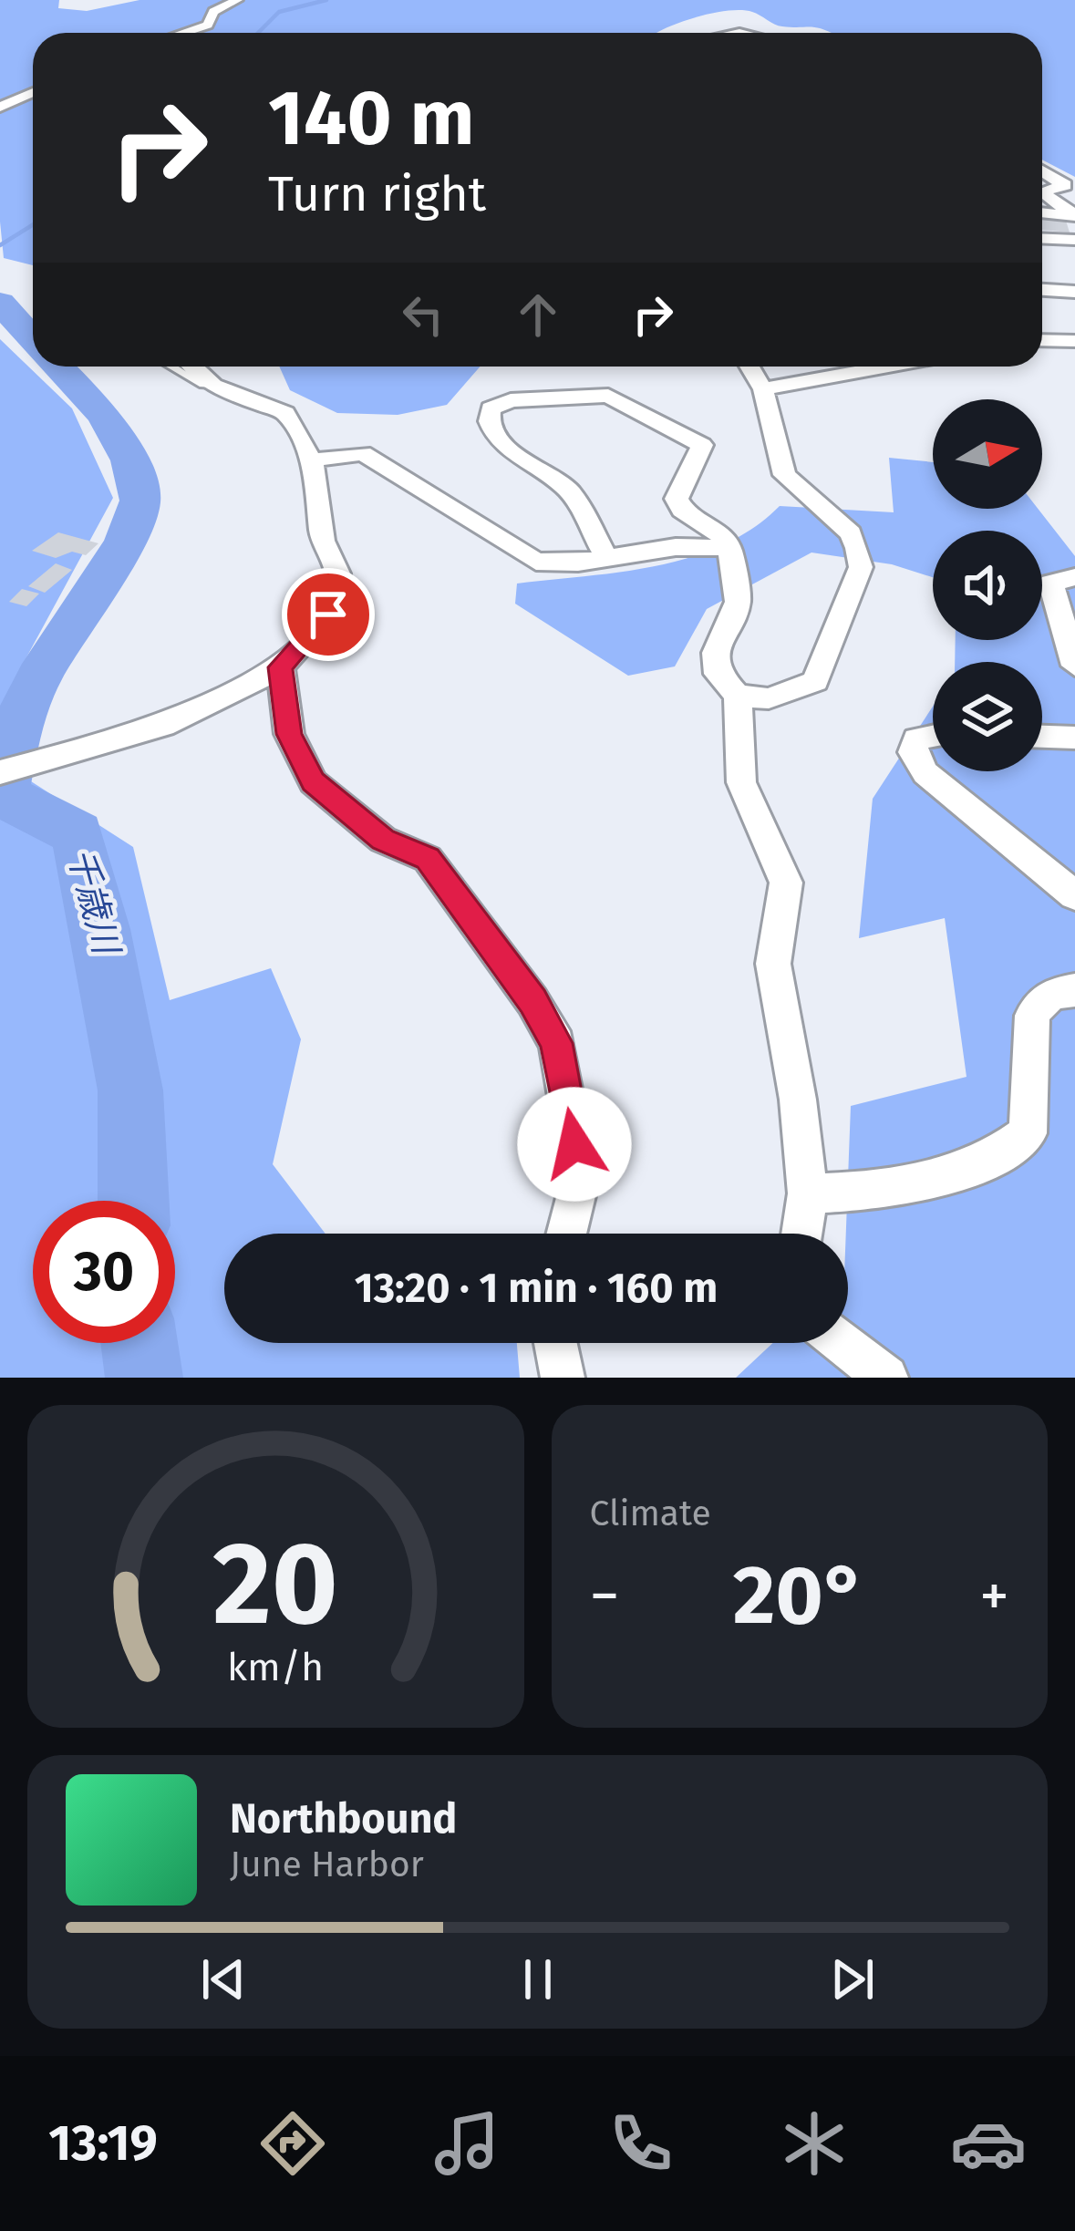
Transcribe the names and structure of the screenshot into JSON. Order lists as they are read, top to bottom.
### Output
{
  "water": ["千歳川"],
  "north": "right",
  "page": {
    "turn": ["140 m", "Turn right"],
    "limit": "30",
    "trip": "13:20 · 1 min · 160 m",
    "tile": "Climate",
    "heat": ["−", "20°", "+"],
    "song": ["Northbound", "June Harbor"],
    "tabs": "13:19",
    "gauge": ["20", "km/h"]
  }
}
